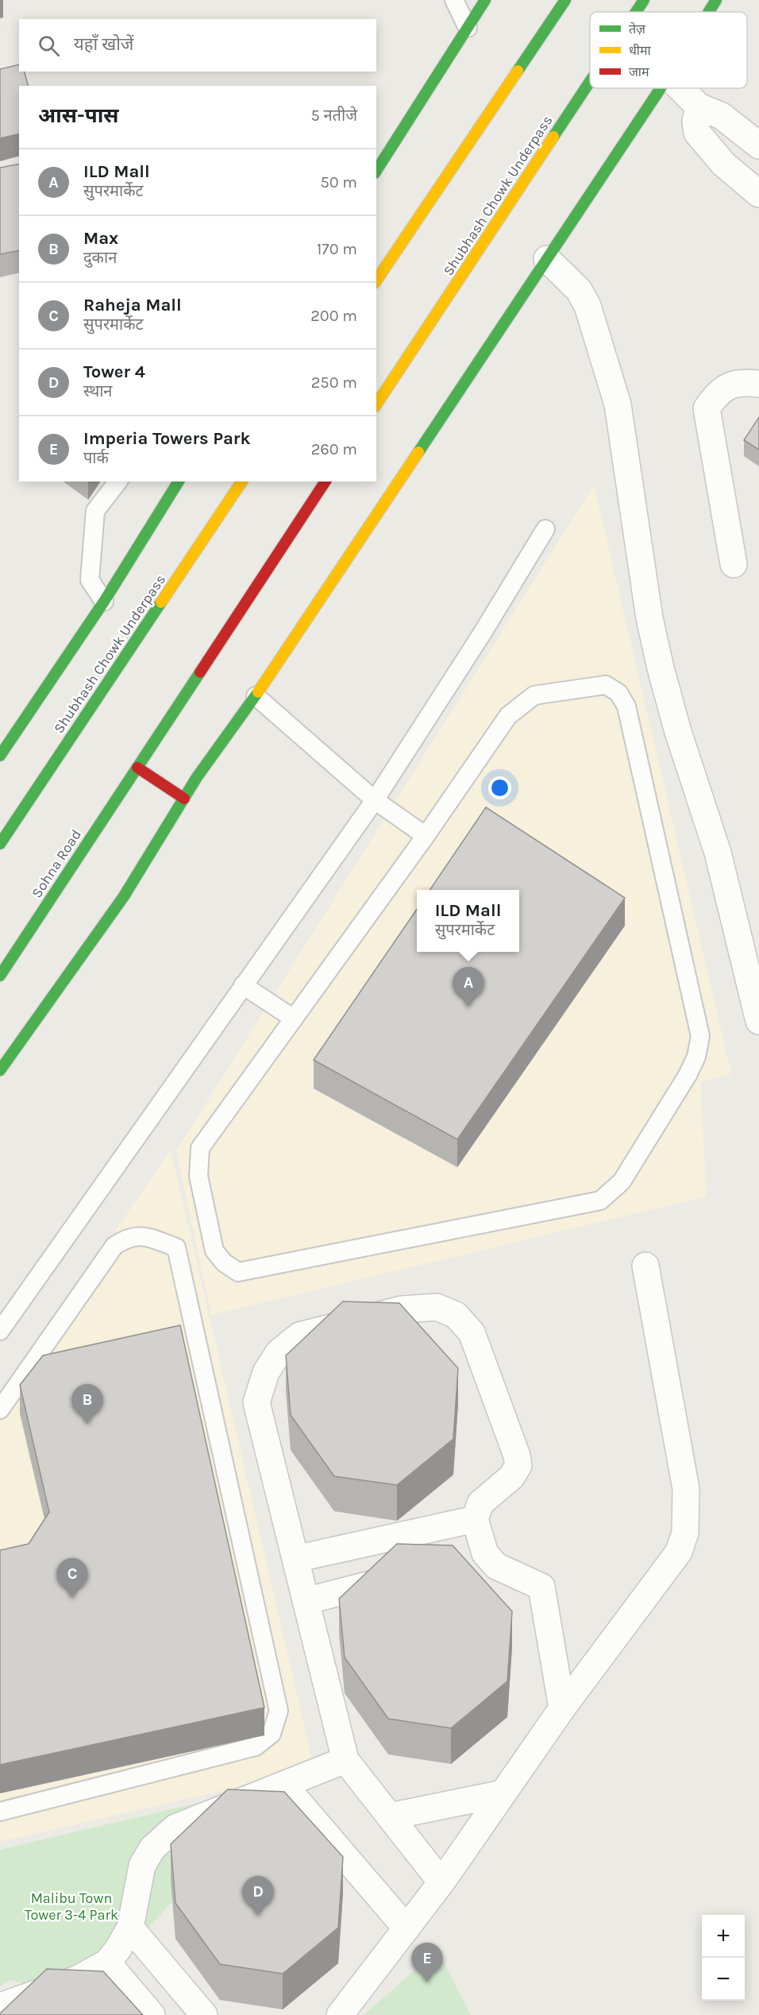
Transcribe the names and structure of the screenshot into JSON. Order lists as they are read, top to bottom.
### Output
{
  "streets": {
    "main road": ["Shubhash Chowk Underpass", "Sohna Road"]
  },
  "parks": ["Malibu Town Tower 3-4 Park"],
  "legend": ["तेज़", "धीमा", "जाम"],
  "page": {
    "search": "यहाँ खोजें",
    "heading": ["आस-पास", "5 नतीजे"],
    "list": [
      {
        "mark": "A",
        "name": "ILD Mall",
        "note": "सुपरमार्केट",
        "value": "50 m"
      },
      {
        "mark": "B",
        "name": "Max",
        "note": "दुकान",
        "value": "170 m"
      },
      {
        "mark": "C",
        "name": "Raheja Mall",
        "note": "सुपरमार्केट",
        "value": "200 m"
      },
      {
        "mark": "D",
        "name": "Tower 4",
        "note": "स्थान",
        "value": "250 m"
      },
      {
        "mark": "E",
        "name": "Imperia Towers Park",
        "note": "पार्क",
        "value": "260 m"
      }
    ],
    "popup": ["ILD Mall", "सुपरमार्केट"],
    "pins": [
      "A",
      "B",
      "C",
      "D",
      "E"
    ],
    "map_buttons": ["+", "−"]
  }
}
